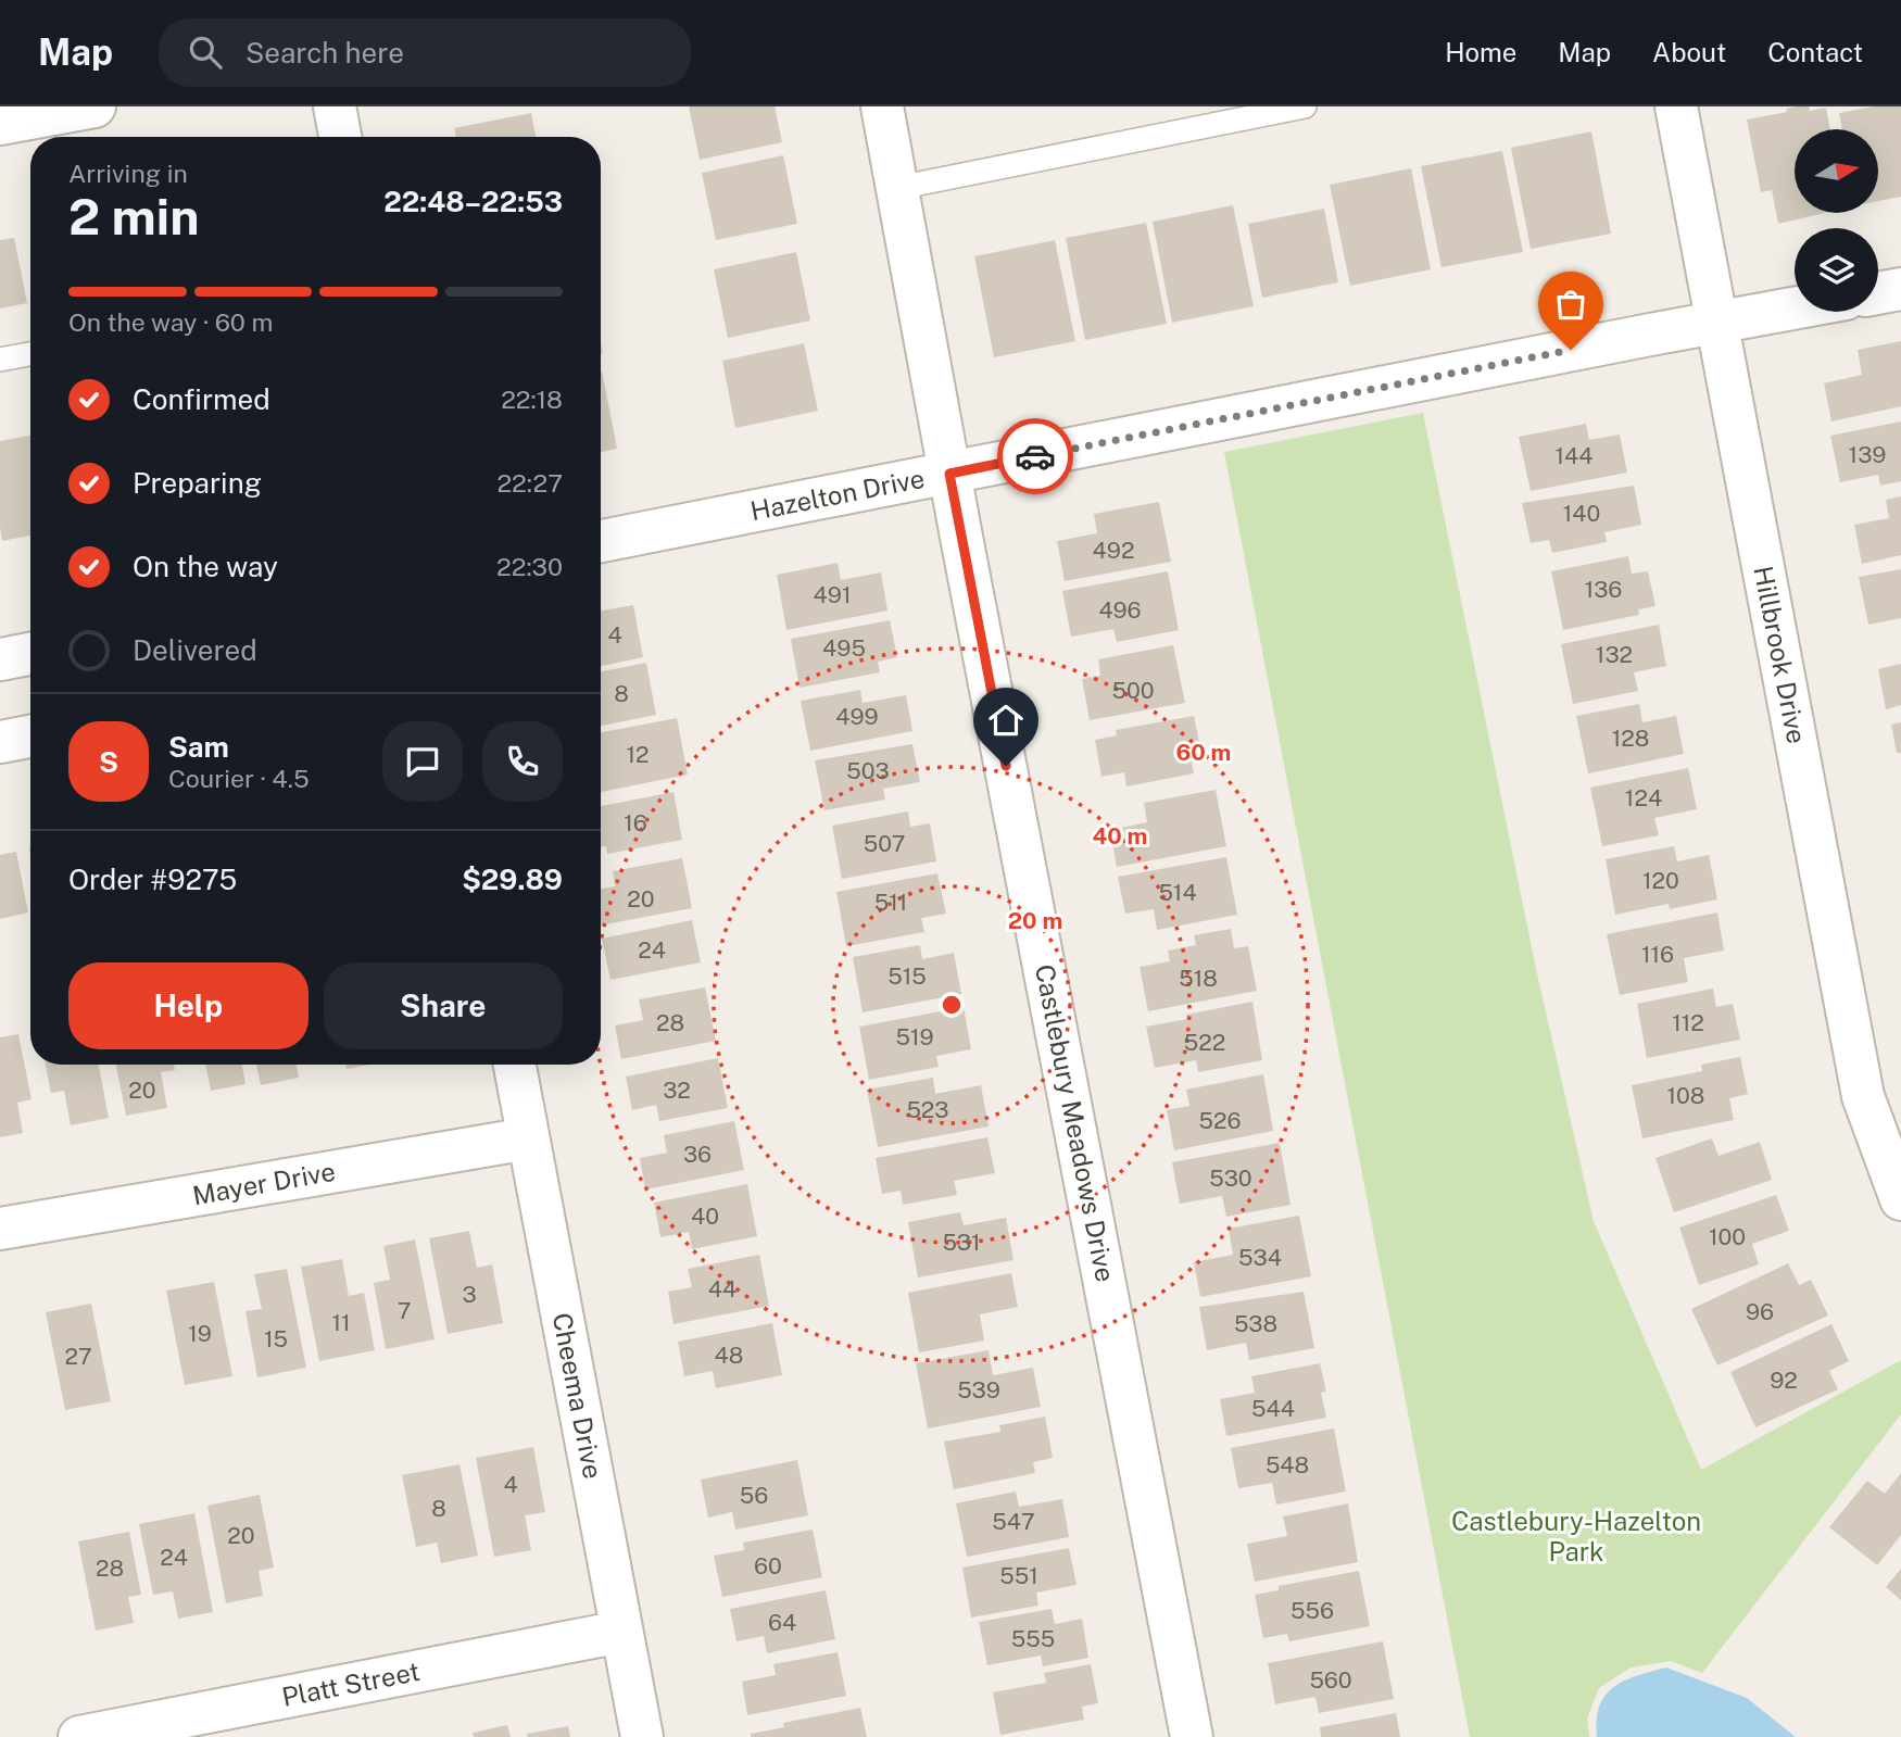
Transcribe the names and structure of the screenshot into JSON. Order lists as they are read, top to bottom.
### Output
{
  "streets": {
    "street": [
      "Hazelton Drive",
      "Hillbrook Drive",
      "Castlebury Meadows Drive",
      "Mayer Drive",
      "Cheema Drive",
      "Platt Street"
    ]
  },
  "crossings": [
    ["Hazelton Drive", "Hillbrook Drive"],
    ["Hazelton Drive", "Castlebury Meadows Drive"],
    ["Mayer Drive", "Cheema Drive"],
    ["Cheema Drive", "Platt Street"]
  ],
  "parks": ["Castlebury-Hazelton Park"],
  "house_numbers": [
    "139",
    "144",
    "140",
    "492",
    "136",
    "491",
    "496",
    "4",
    "495",
    "132",
    "500",
    "8",
    "499",
    "128",
    "12",
    "503",
    "124",
    "16",
    "507",
    "120",
    "514",
    "20",
    "511",
    "24",
    "116",
    "515",
    "518",
    "28",
    "112",
    "519",
    "522",
    "20",
    "32",
    "108",
    "523",
    "526",
    "36",
    "530",
    "40",
    "100",
    "531",
    "534",
    "44",
    "3",
    "7",
    "96",
    "11",
    "538",
    "19",
    "15",
    "48",
    "27",
    "92",
    "539",
    "544",
    "548",
    "4",
    "56",
    "8",
    "547",
    "20",
    "24",
    "60",
    "28",
    "551",
    "556",
    "64",
    "555",
    "560"
  ],
  "north": "right",
  "page": {
    "header": "Map",
    "search": "Search here",
    "nav": [
      "Home",
      "Map",
      "About",
      "Contact"
    ],
    "heading": ["2 min", "Arriving in", "22:48–22:53"],
    "panel": [
      "Sam",
      "Courier · 4.5",
      "Order #9275",
      "$29.89"
    ],
    "bar": "On the way · 60 m",
    "list": [
      ["Confirmed", "22:18"],
      ["Preparing", "22:27"],
      ["On the way", "22:30"],
      "Delivered"
    ],
    "round": "S",
    "buttons": ["Help", "Share"]
  },
  "rings": ["60 m", "40 m", "20 m"]
}
